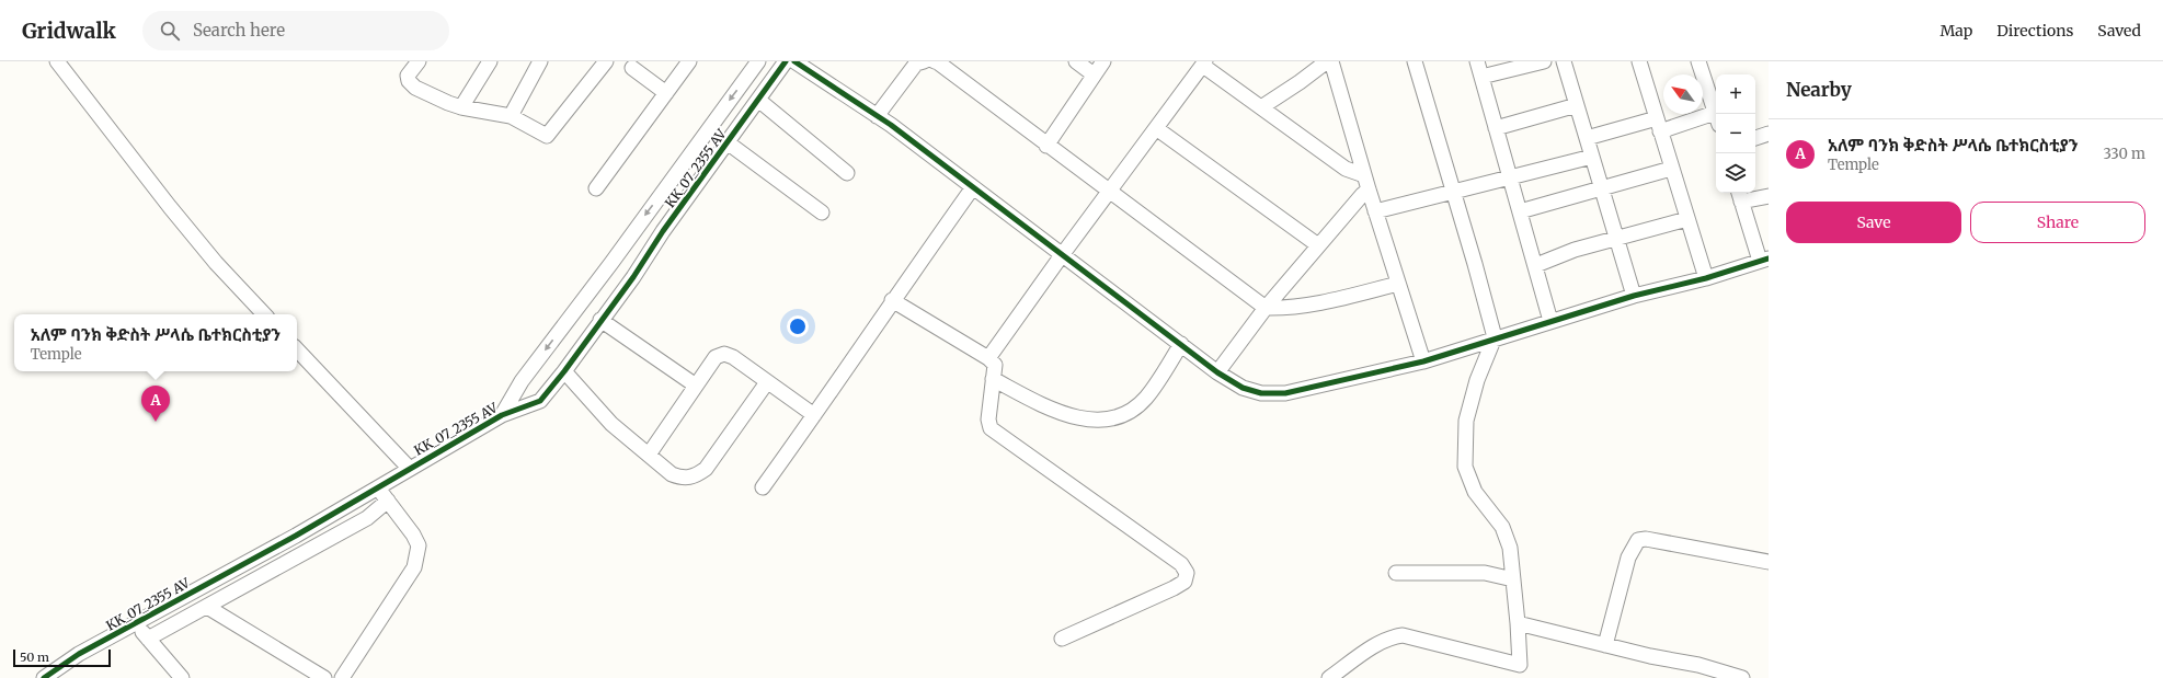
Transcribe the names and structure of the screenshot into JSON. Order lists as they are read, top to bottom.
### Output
{
  "streets": {
    "street": ["KK_07_2355 AV"]
  },
  "scale_bar": "50 m",
  "north": "top left",
  "page": {
    "header": "Gridwalk",
    "search": "Search here",
    "nav": ["Map", "Directions", "Saved"],
    "heading": "Nearby",
    "map_buttons": ["+", "−"],
    "list": [
      {
        "mark": "A",
        "name": "አለም ባንክ ቅድስት ሥላሴ ቤተክርስቲያን",
        "note": "Temple",
        "value": "330 m"
      }
    ],
    "buttons": ["Save", "Share"],
    "popup": ["አለም ባንክ ቅድስት ሥላሴ ቤተክርስቲያን", "Temple"],
    "pins": "A",
    "scale": "50 m"
  }
}
